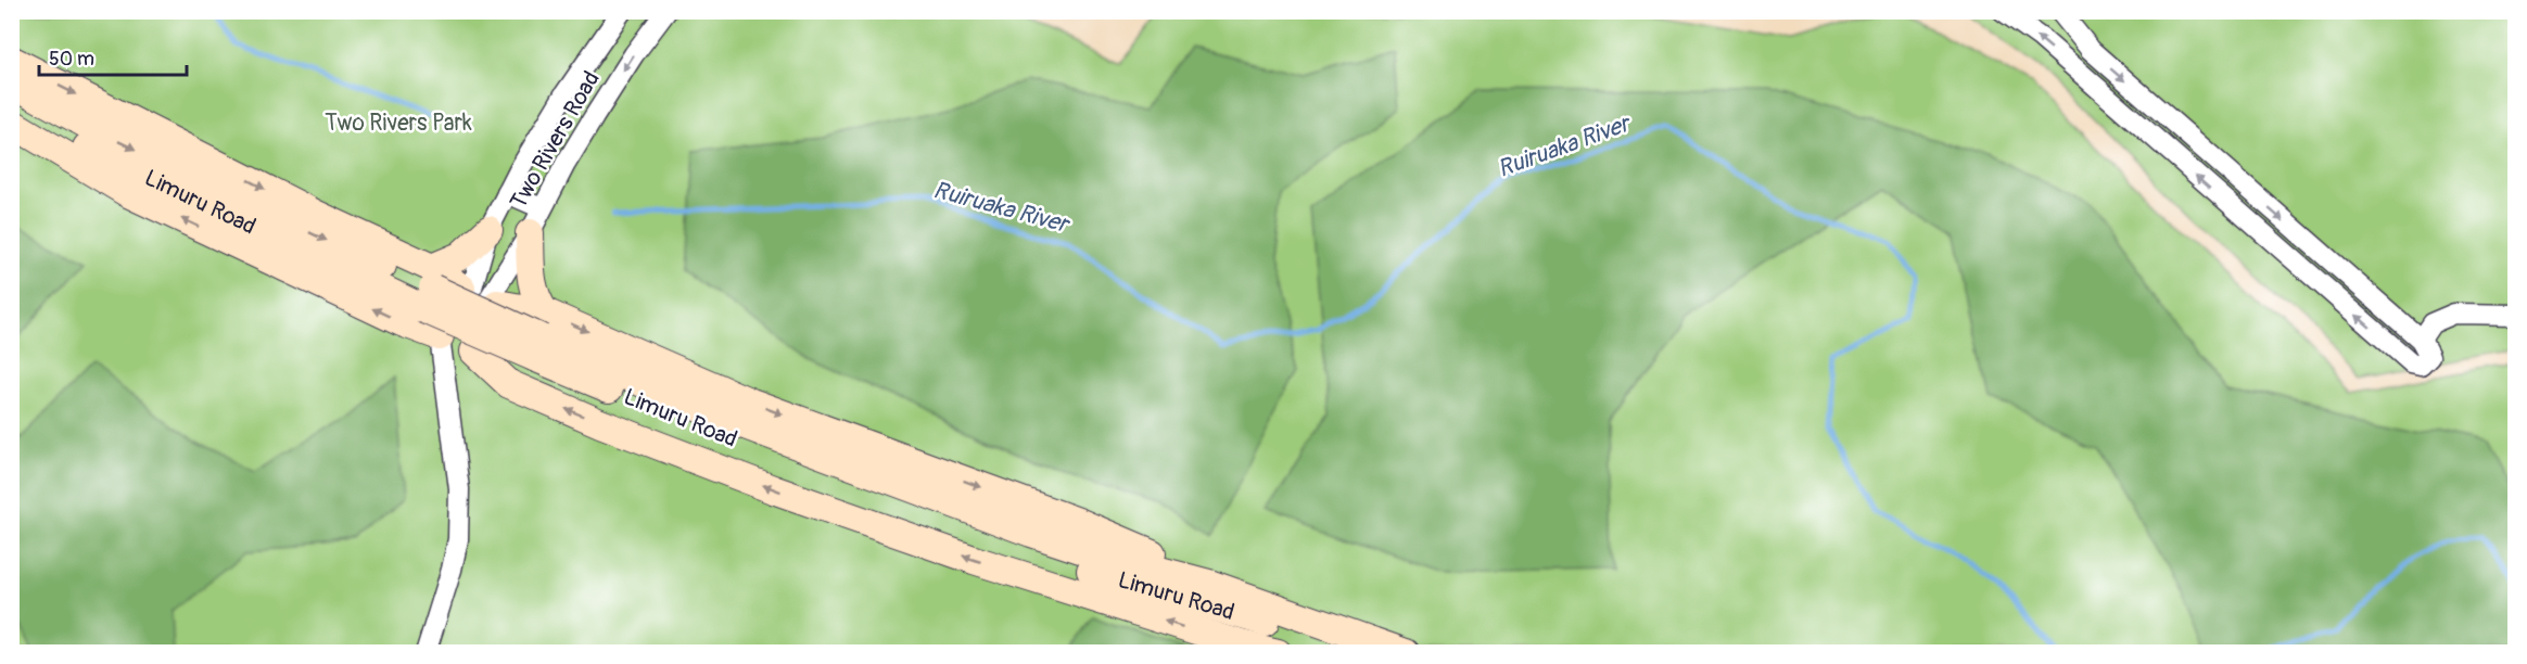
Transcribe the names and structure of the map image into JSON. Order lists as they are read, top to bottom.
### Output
{
  "streets": {
    "main road": ["Limuru Road"],
    "street": ["Two Rivers Road"]
  },
  "crossings": [
    ["Two Rivers Road", "Limuru Road"]
  ],
  "water": ["Ruiruaka River"],
  "parks": ["Two Rivers Park"],
  "scale_bar": "50 m"
}
